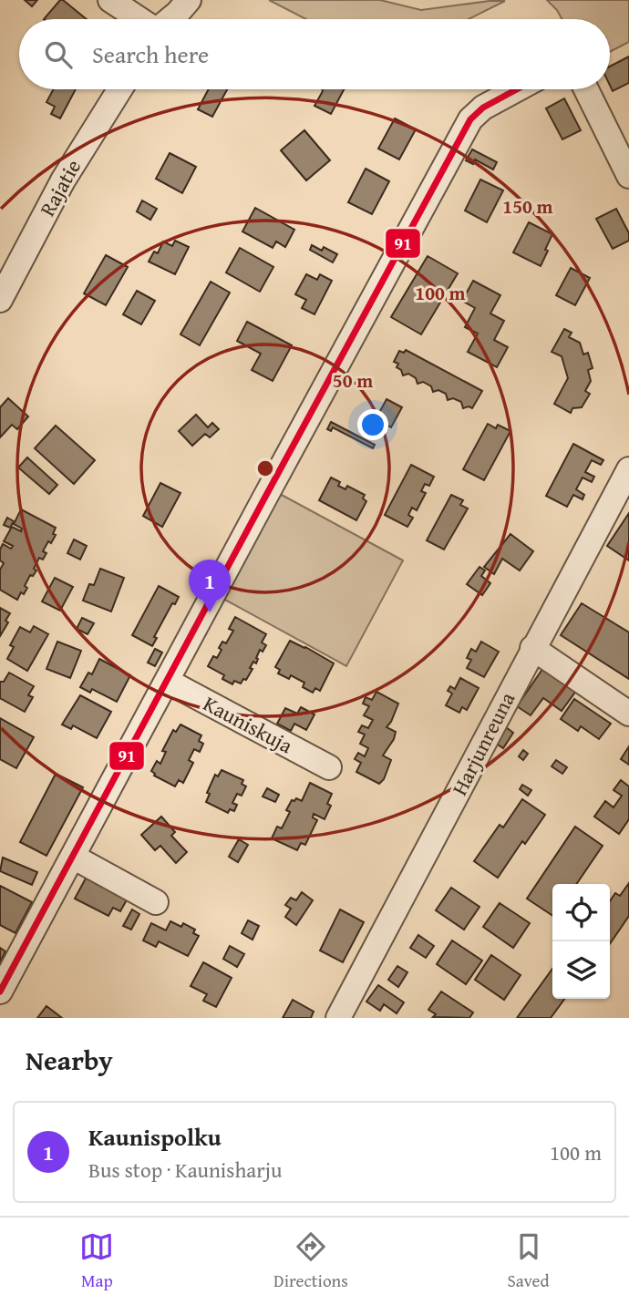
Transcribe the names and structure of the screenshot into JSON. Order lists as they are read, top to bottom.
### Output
{
  "streets": {
    "street": ["Rajatie", "Kauniskuja", "Harjunreuna"]
  },
  "lines": ["transit line 91"],
  "page": {
    "search": "Search here",
    "pins": "1",
    "heading": "Nearby",
    "list": [
      {
        "mark": "1",
        "name": "Kaunispolku",
        "note": "Bus stop · Kaunisharju",
        "value": "100 m"
      }
    ],
    "nav": ["Map", "Directions", "Saved"]
  },
  "rings": ["150 m", "100 m", "50 m"]
}
